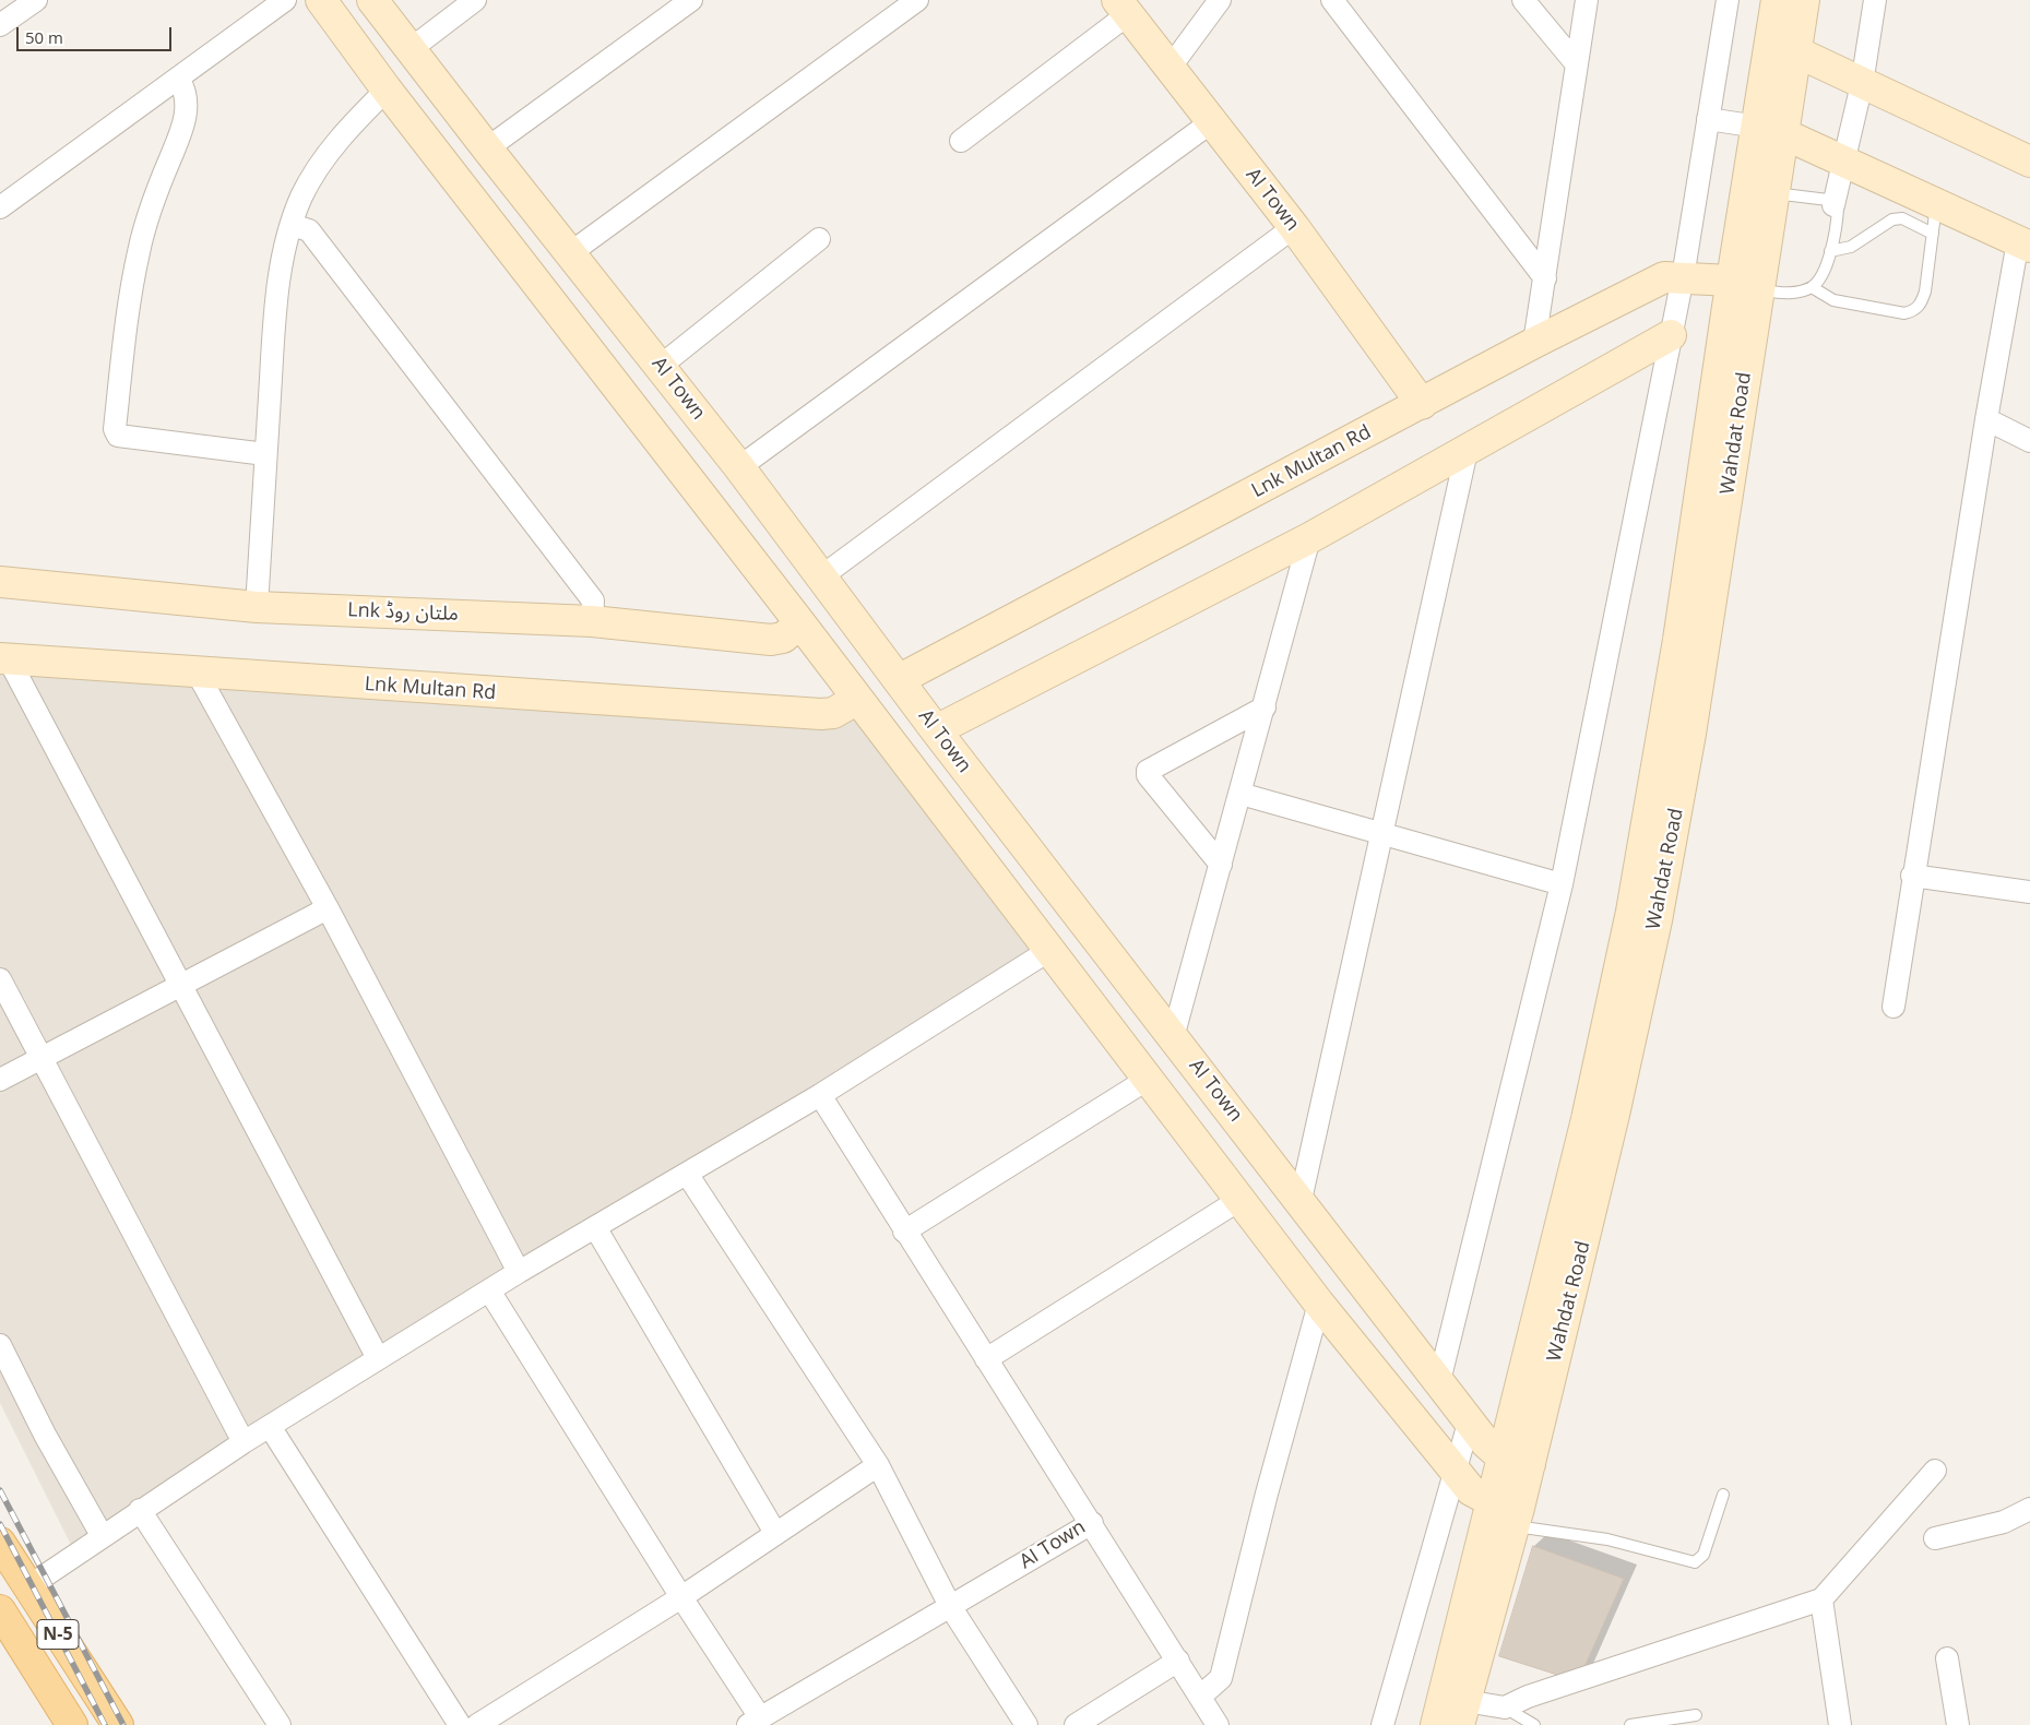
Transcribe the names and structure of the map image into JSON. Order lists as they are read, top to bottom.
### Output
{
  "streets": {
    "main road": ["N-5"],
    "street": [
      "AI Town",
      "Wahdat Road",
      "Lnk Multan Rd",
      "Lnk ملتان روڈ"
    ]
  },
  "crossings": [
    ["AI Town", "Wahdat Road"],
    ["AI Town", "Lnk Multan Rd"],
    ["Wahdat Road", "Lnk Multan Rd"]
  ],
  "scale_bar": "50 m"
}
